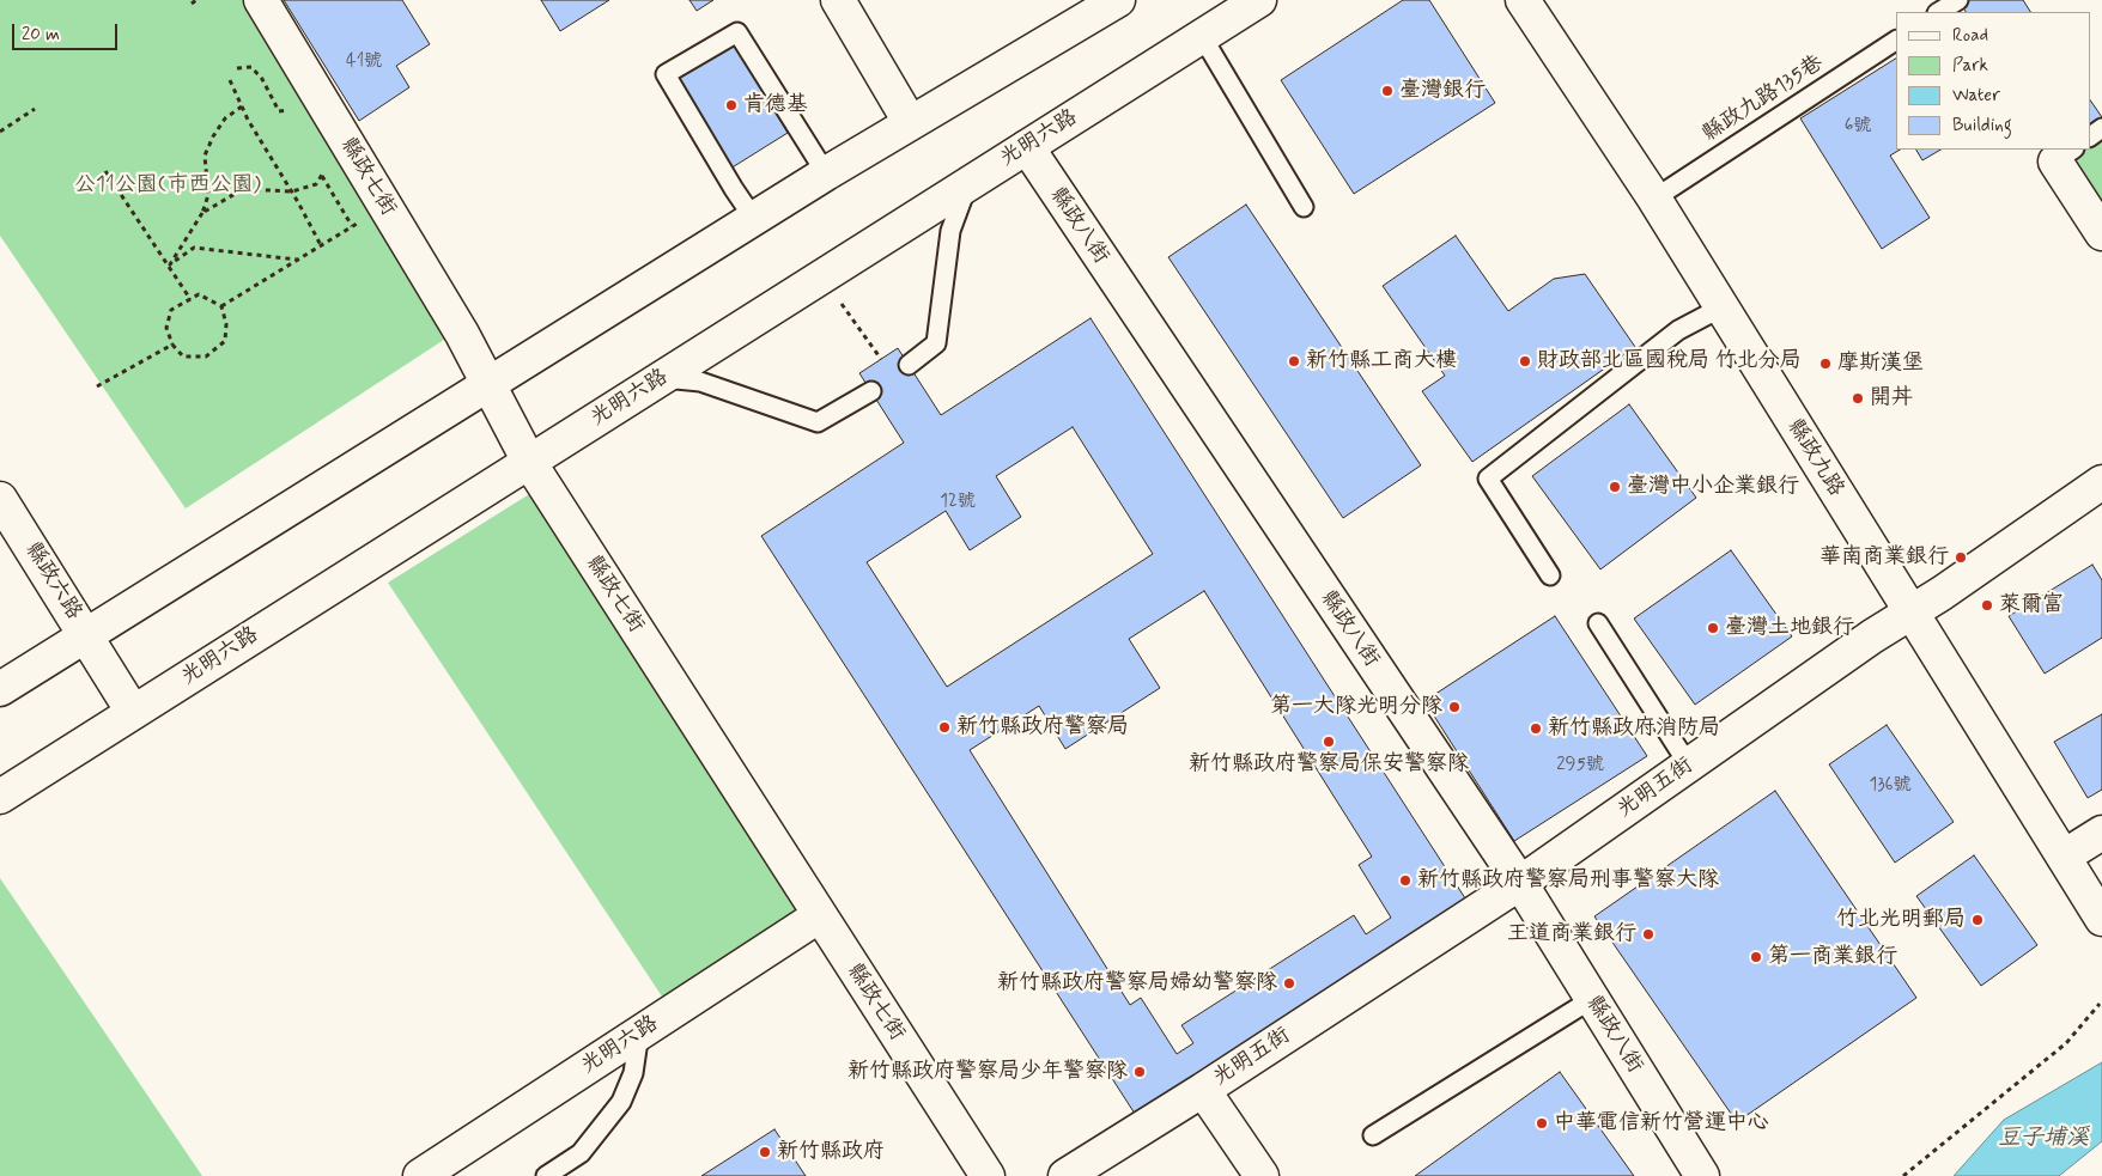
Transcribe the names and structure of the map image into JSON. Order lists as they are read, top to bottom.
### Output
{
  "streets": {
    "street": [
      "光明六路",
      "縣政七街",
      "縣政八街",
      "縣政九路",
      "縣政六路",
      "光明五街"
    ],
    "lane": ["縣政九路135巷"]
  },
  "crossings": [
    ["縣政九路135巷", "縣政九路"],
    ["光明六路", "縣政七街"],
    ["光明六路", "縣政八街"],
    ["光明六路", "縣政六路"],
    ["縣政八街", "光明五街"],
    ["縣政九路", "光明五街"]
  ],
  "water": ["豆子埔溪"],
  "parks": ["公11公園(市西公園)"],
  "places": [
    "臺灣銀行",
    "肯德基",
    "新竹縣工商大樓",
    "財政部北區國稅局 竹北分局",
    "摩斯漢堡",
    "開丼",
    "臺灣中小企業銀行",
    "華南商業銀行",
    "萊爾富",
    "臺灣土地銀行",
    "第一大隊光明分隊",
    "新竹縣政府警察局",
    "新竹縣政府消防局",
    "新竹縣政府警察局保安警察隊",
    "新竹縣政府警察局刑事警察大隊",
    "竹北光明郵局",
    "王道商業銀行",
    "第一商業銀行",
    "新竹縣政府警察局婦幼警察隊",
    "新竹縣政府警察局少年警察隊",
    "中華電信新竹營運中心",
    "新竹縣政府"
  ],
  "house_numbers": [
    "41號",
    "6號",
    "12號",
    "295號",
    "136號"
  ],
  "legend": [
    "Road",
    "Park",
    "Water",
    "Building"
  ],
  "scale_bar": "20 m"
}
